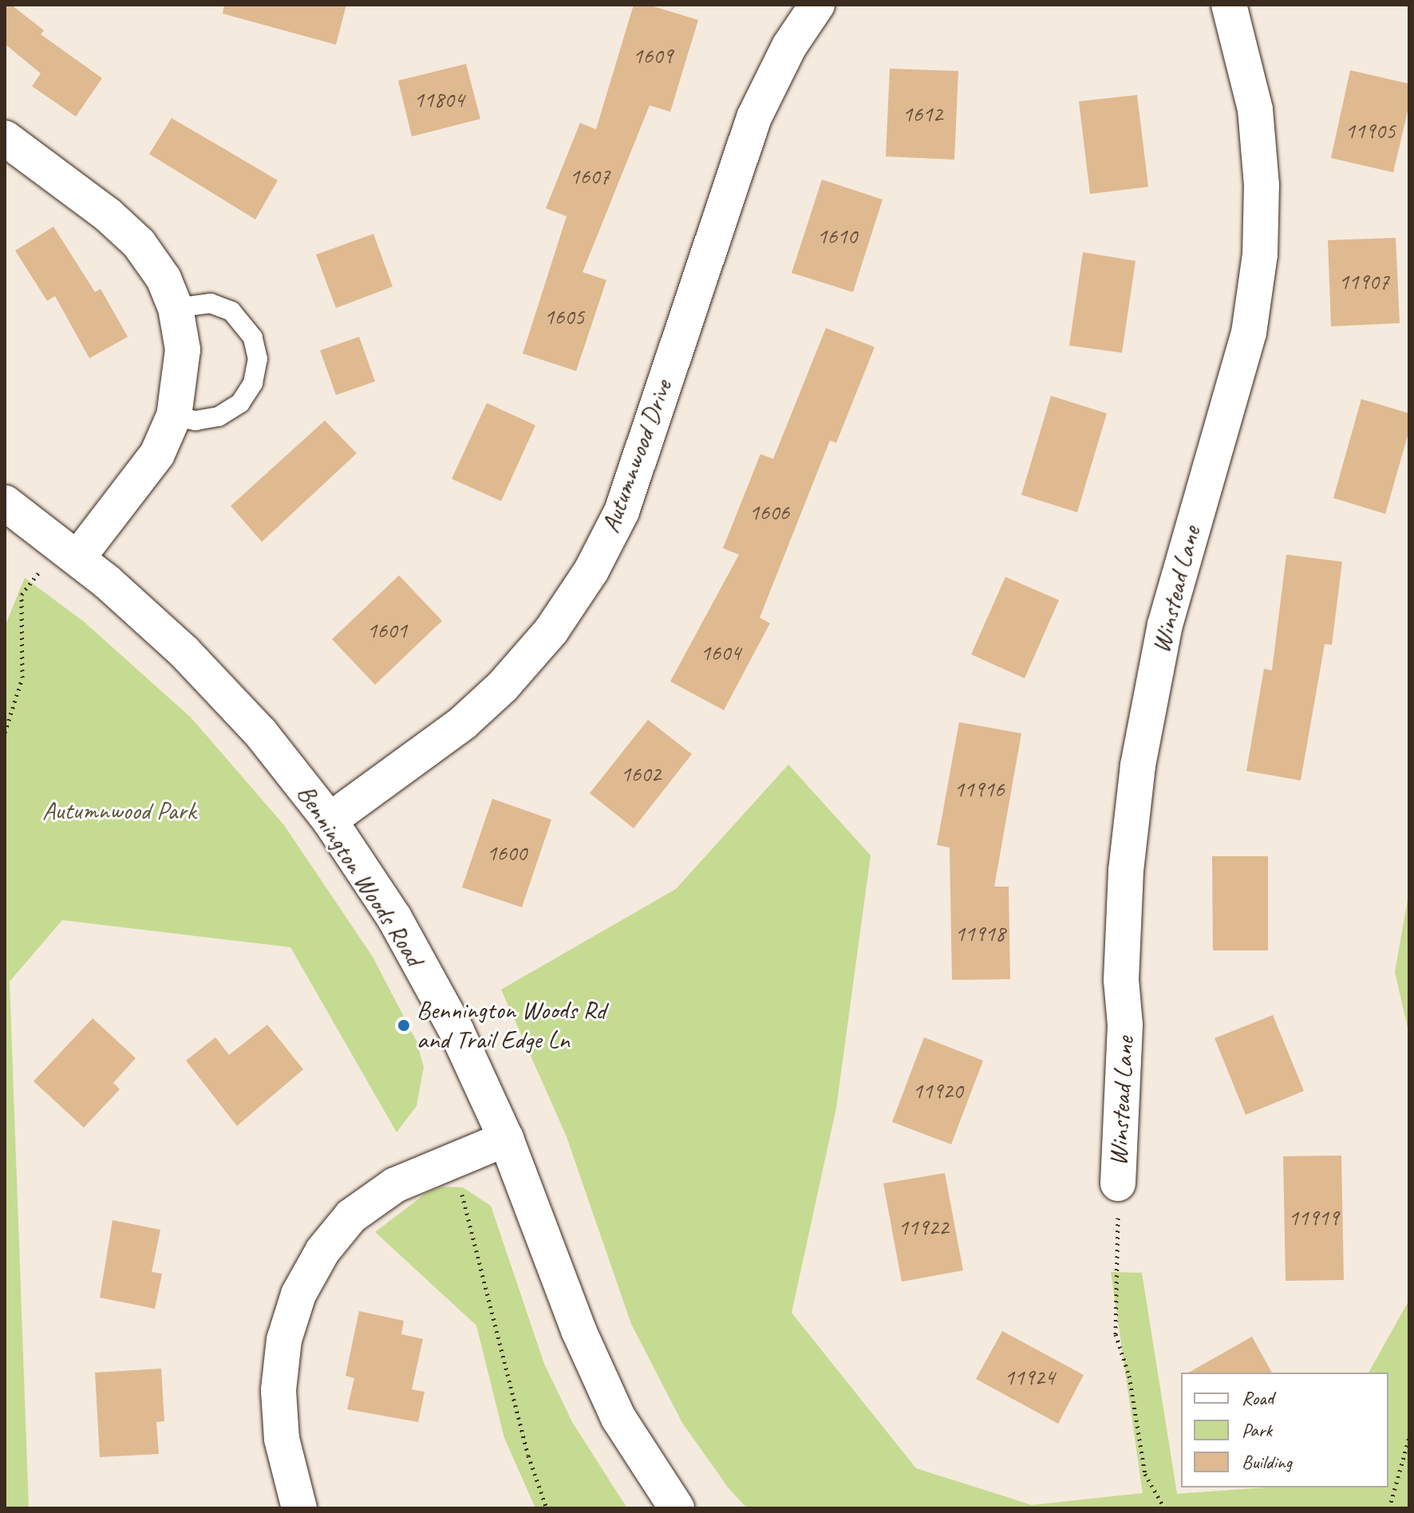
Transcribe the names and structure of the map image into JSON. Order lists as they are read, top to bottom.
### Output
{
  "streets": {
    "street": ["Autumnwood Drive", "Winstead Lane", "Bennington Woods Road"]
  },
  "crossings": [
    ["Autumnwood Drive", "Bennington Woods Road"]
  ],
  "parks": ["Autumnwood Park"],
  "places": ["Bennington Woods Rd and Trail Edge Ln"],
  "house_numbers": [
    "1609",
    "11804",
    "1612",
    "11905",
    "1607",
    "1610",
    "11907",
    "1605",
    "1606",
    "1601",
    "1604",
    "1602",
    "11916",
    "1600",
    "11918",
    "11920",
    "11919",
    "11922",
    "11924"
  ],
  "legend": ["Road", "Park", "Building"]
}
